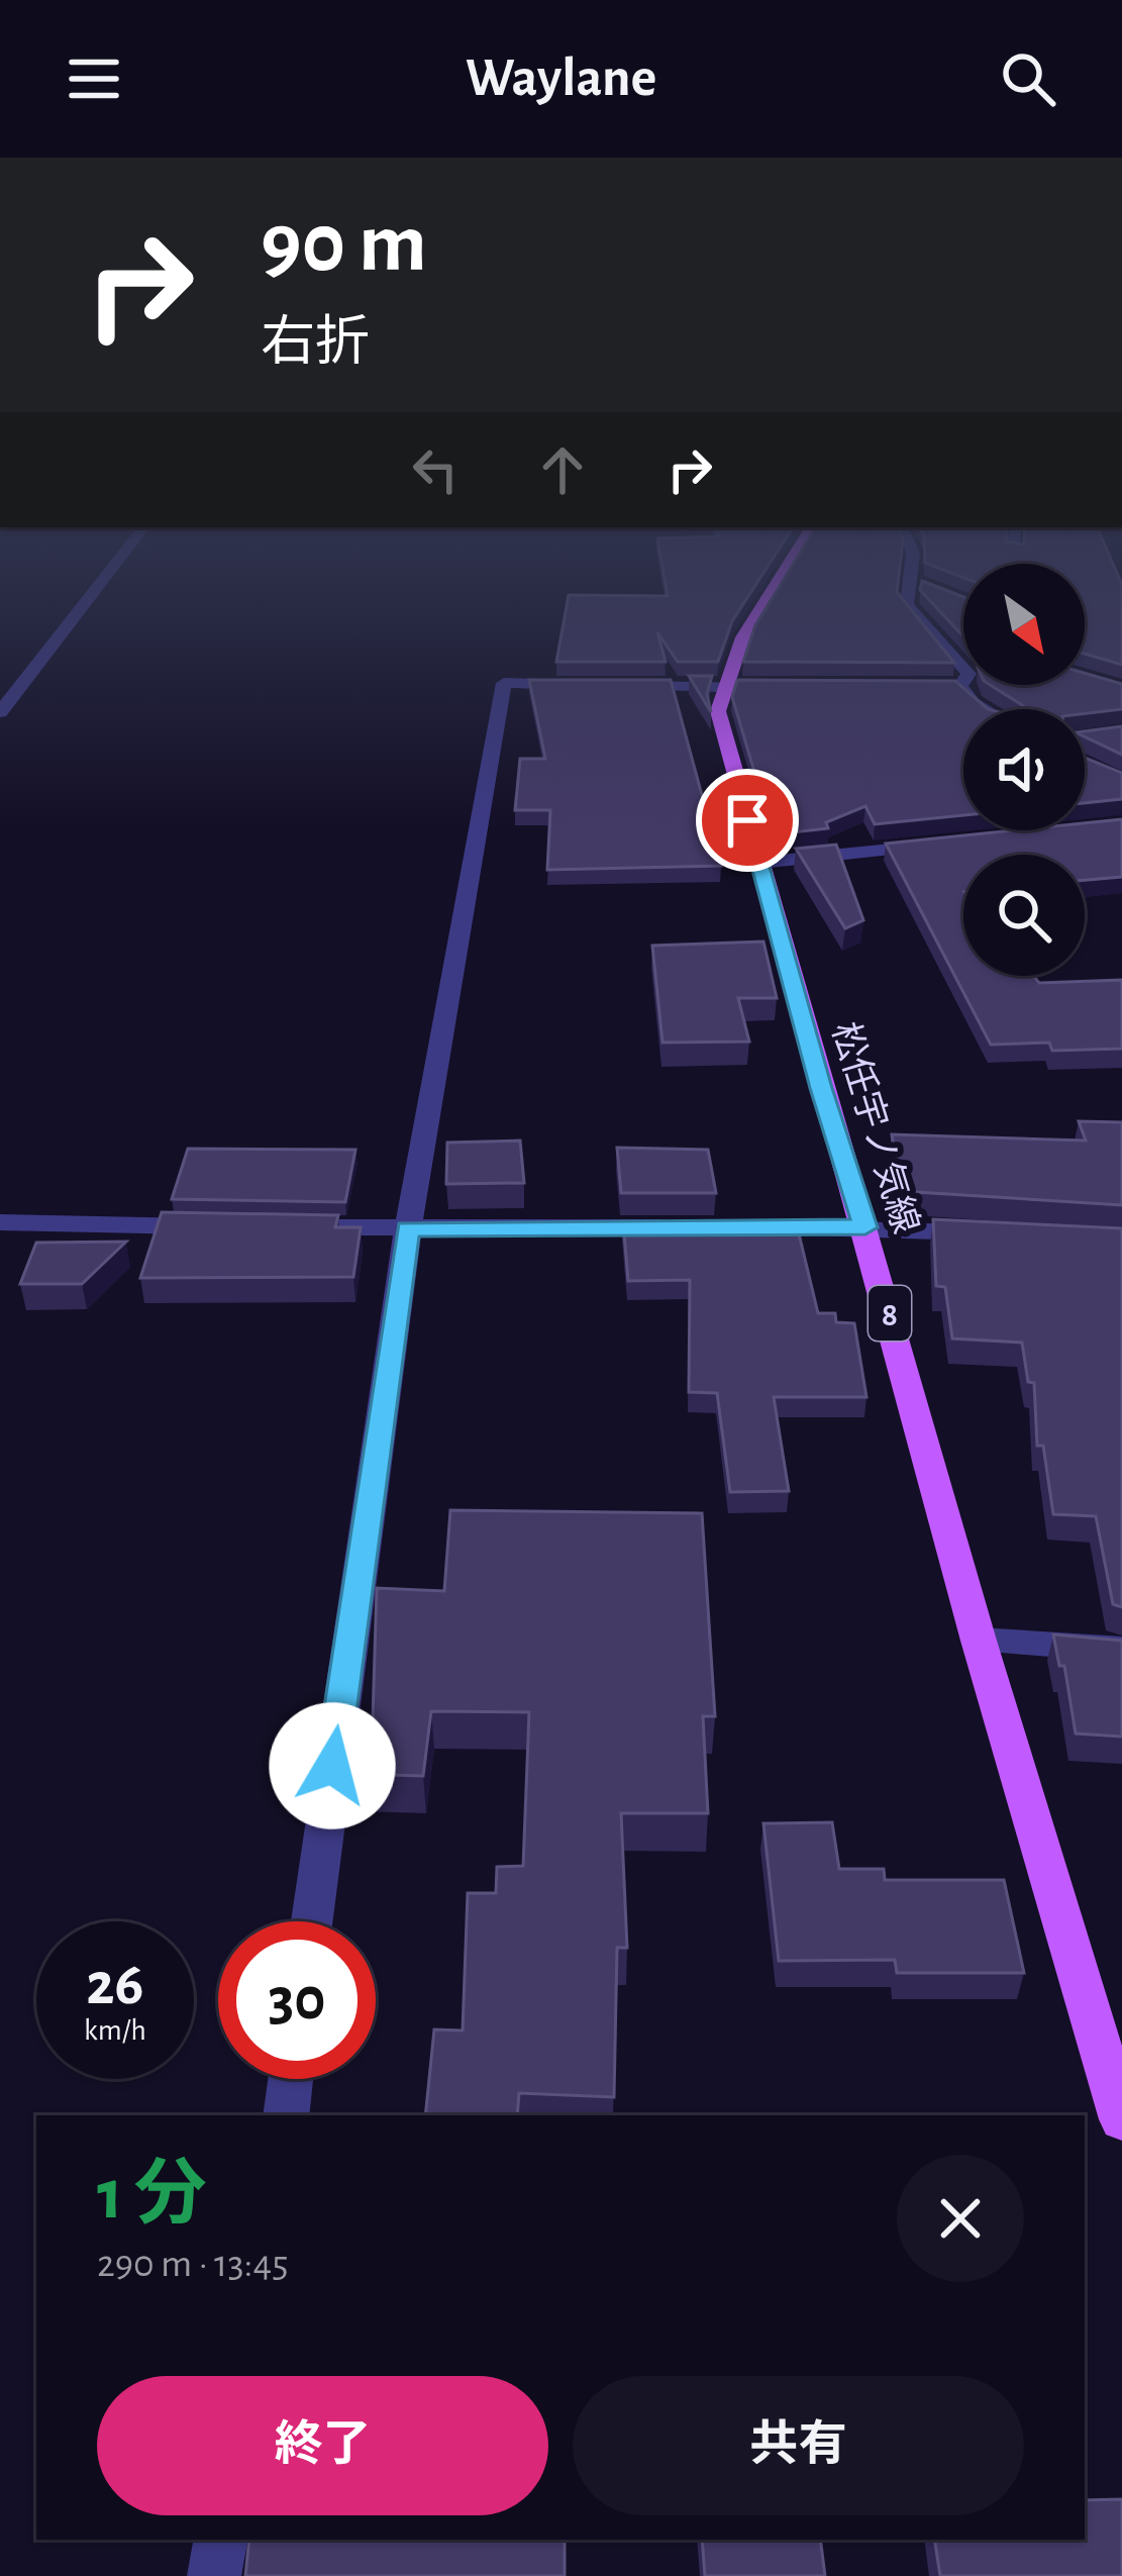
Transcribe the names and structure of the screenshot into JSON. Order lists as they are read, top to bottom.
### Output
{
  "streets": {
    "main road": ["松任宇ノ気線", "8"]
  },
  "north": "bottom right",
  "page": {
    "header": "Waylane",
    "turn": ["90 m", "右折"],
    "speed": "26 km/h",
    "limit": "30",
    "heading": ["1 分", "290 m · 13:45"],
    "buttons": ["終了", "共有"]
  }
}
